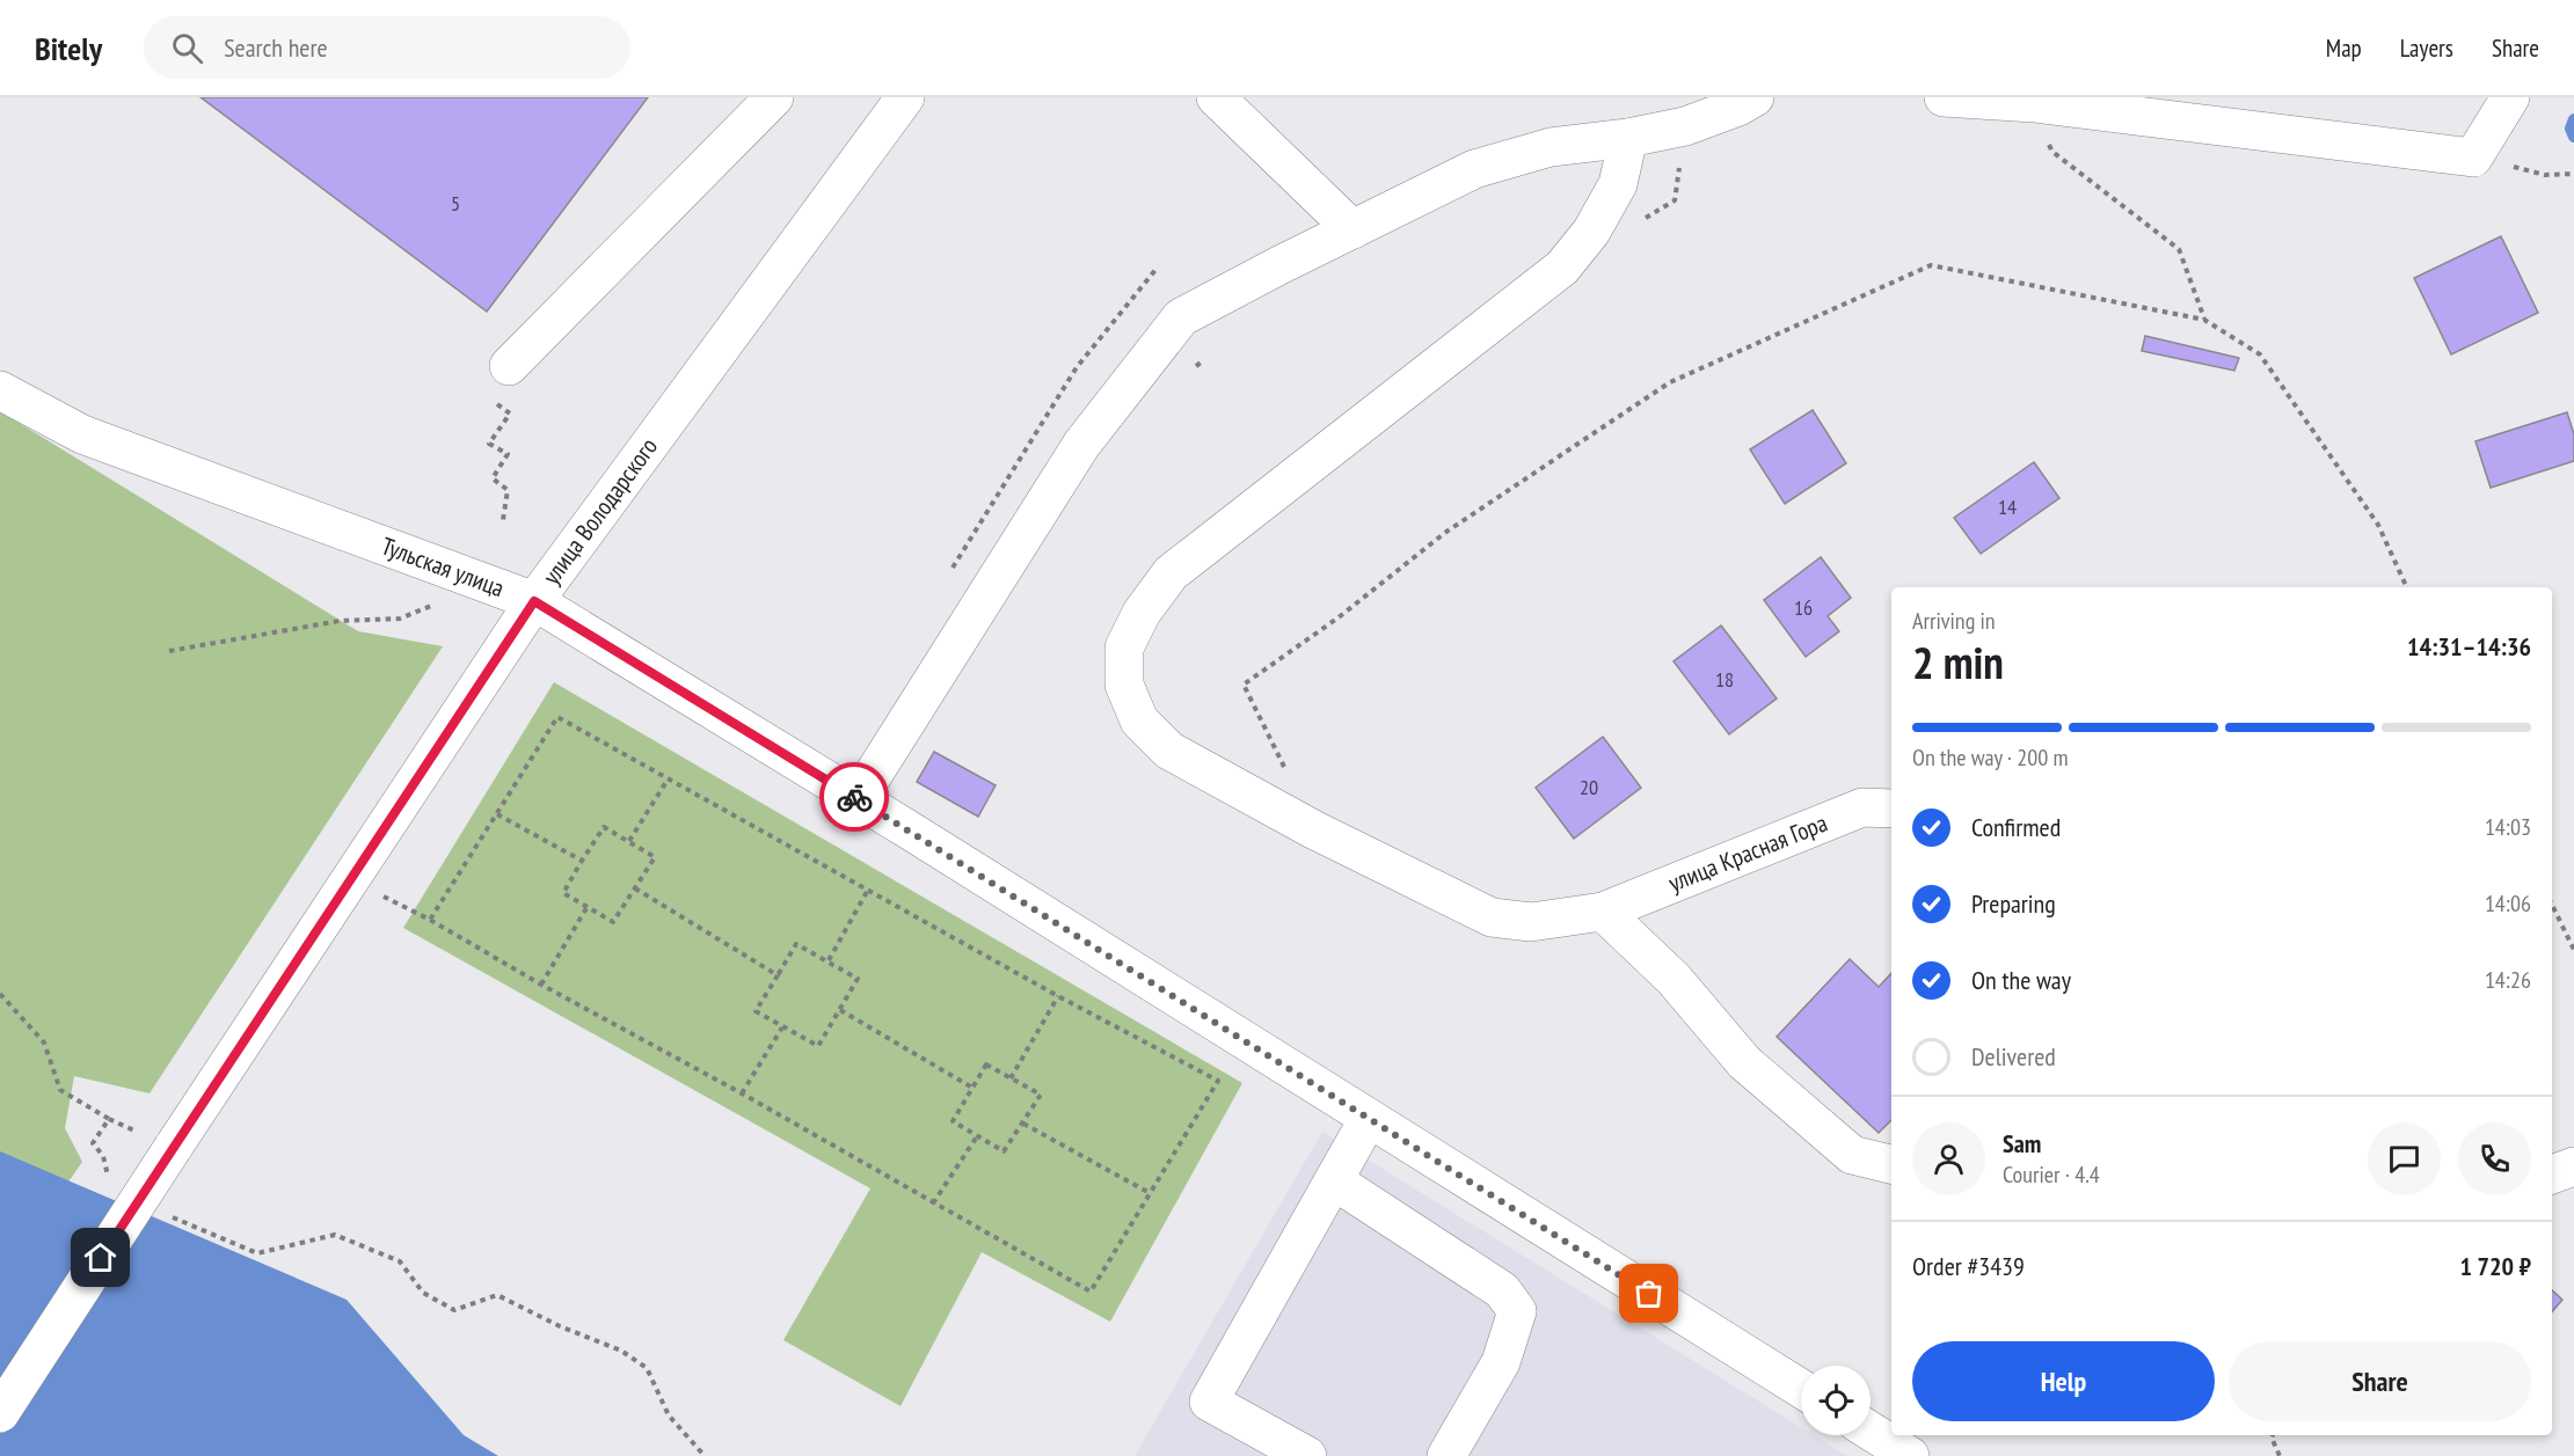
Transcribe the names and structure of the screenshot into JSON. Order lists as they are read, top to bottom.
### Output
{
  "streets": {
    "street": ["улица Володарского", "Тульская улица", "улица Красная Гора"]
  },
  "crossings": [
    ["улица Володарского", "Тульская улица"]
  ],
  "house_numbers": [
    "5",
    "14",
    "16",
    "18",
    "20"
  ],
  "page": {
    "header": "Bitely",
    "search": "Search here",
    "nav": ["Map", "Layers", "Share"],
    "heading": ["2 min", "Arriving in", "14:31–14:36"],
    "panel": [
      "Sam",
      "Courier · 4.4",
      "Order #3439",
      "1 720 ₽"
    ],
    "bar": "On the way · 200 m",
    "list": [
      ["Confirmed", "14:03"],
      ["Preparing", "14:06"],
      ["On the way", "14:26"],
      "Delivered"
    ],
    "buttons": ["Help", "Share"]
  }
}
